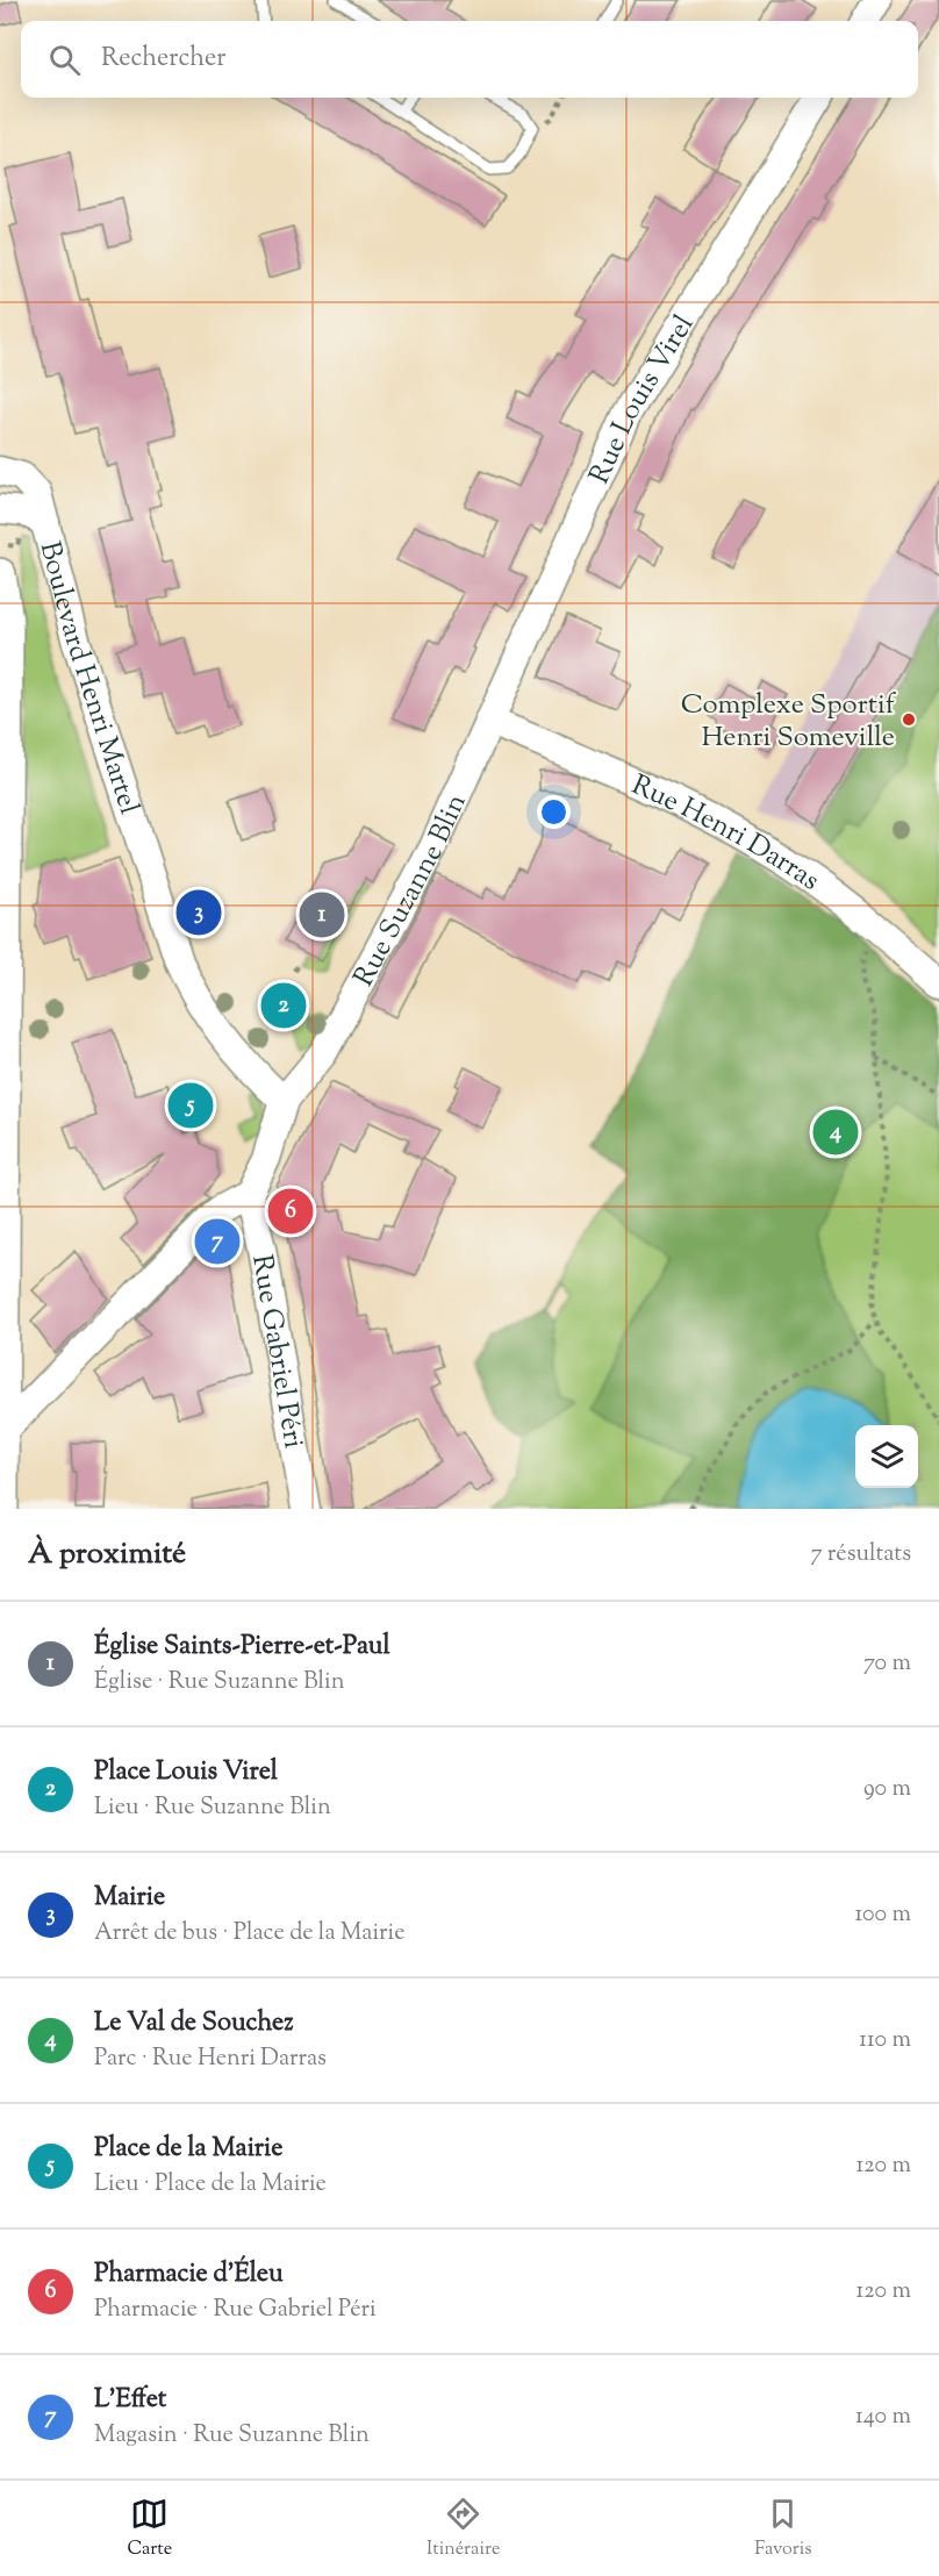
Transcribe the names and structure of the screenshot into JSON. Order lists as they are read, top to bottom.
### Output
{
  "streets": {
    "street": [
      "Rue Louis Virel",
      "Boulevard Henri Martel",
      "Rue Henri Darras",
      "Rue Suzanne Blin",
      "Rue Gabriel Péri"
    ]
  },
  "crossings": [
    ["Rue Louis Virel", "Rue Henri Darras"],
    ["Rue Louis Virel", "Rue Suzanne Blin"],
    ["Boulevard Henri Martel", "Rue Suzanne Blin"],
    ["Rue Henri Darras", "Rue Suzanne Blin"]
  ],
  "places": ["Complexe Sportif Henri Someville"],
  "page": {
    "search": "Rechercher",
    "pins": [
      "3",
      "1",
      "2",
      "5",
      "4",
      "6",
      "7"
    ],
    "heading": ["À proximité", "7 résultats"],
    "list": [
      {
        "mark": "1",
        "name": "Église Saints-Pierre-et-Paul",
        "note": "Église · Rue Suzanne Blin",
        "value": "70 m"
      },
      {
        "mark": "2",
        "name": "Place Louis Virel",
        "note": "Lieu · Rue Suzanne Blin",
        "value": "90 m"
      },
      {
        "mark": "3",
        "name": "Mairie",
        "note": "Arrêt de bus · Place de la Mairie",
        "value": "100 m"
      },
      {
        "mark": "4",
        "name": "Le Val de Souchez",
        "note": "Parc · Rue Henri Darras",
        "value": "110 m"
      },
      {
        "mark": "5",
        "name": "Place de la Mairie",
        "note": "Lieu · Place de la Mairie",
        "value": "120 m"
      },
      {
        "mark": "6",
        "name": "Pharmacie d'Éleu",
        "note": "Pharmacie · Rue Gabriel Péri",
        "value": "120 m"
      },
      {
        "mark": "7",
        "name": "L'Effet",
        "note": "Magasin · Rue Suzanne Blin",
        "value": "140 m"
      }
    ],
    "nav": ["Carte", "Itinéraire", "Favoris"]
  }
}
